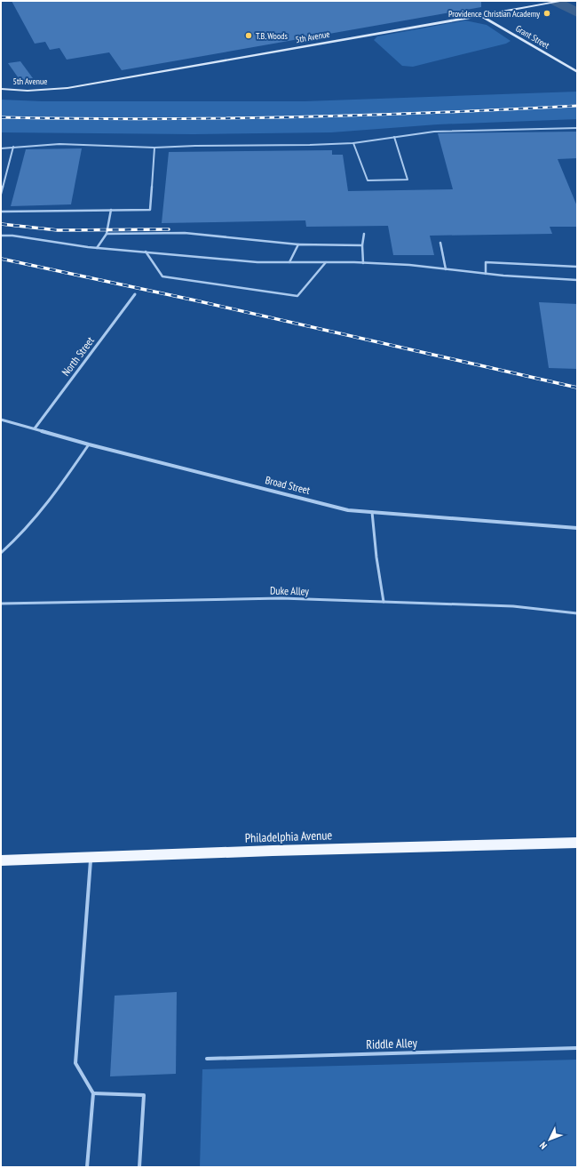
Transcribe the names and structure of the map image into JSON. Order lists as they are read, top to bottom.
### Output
{
  "streets": {
    "main road": ["Philadelphia Avenue"],
    "street": [
      "5th Avenue",
      "Grant Street",
      "North Street",
      "Broad Street"
    ],
    "lane": ["Duke Alley", "Riddle Alley"]
  },
  "crossings": [
    ["5th Avenue", "Grant Street"],
    ["North Street", "Broad Street"]
  ],
  "places": ["Providence Christian Academy", "T.B. Woods"],
  "north": "bottom left"
}
